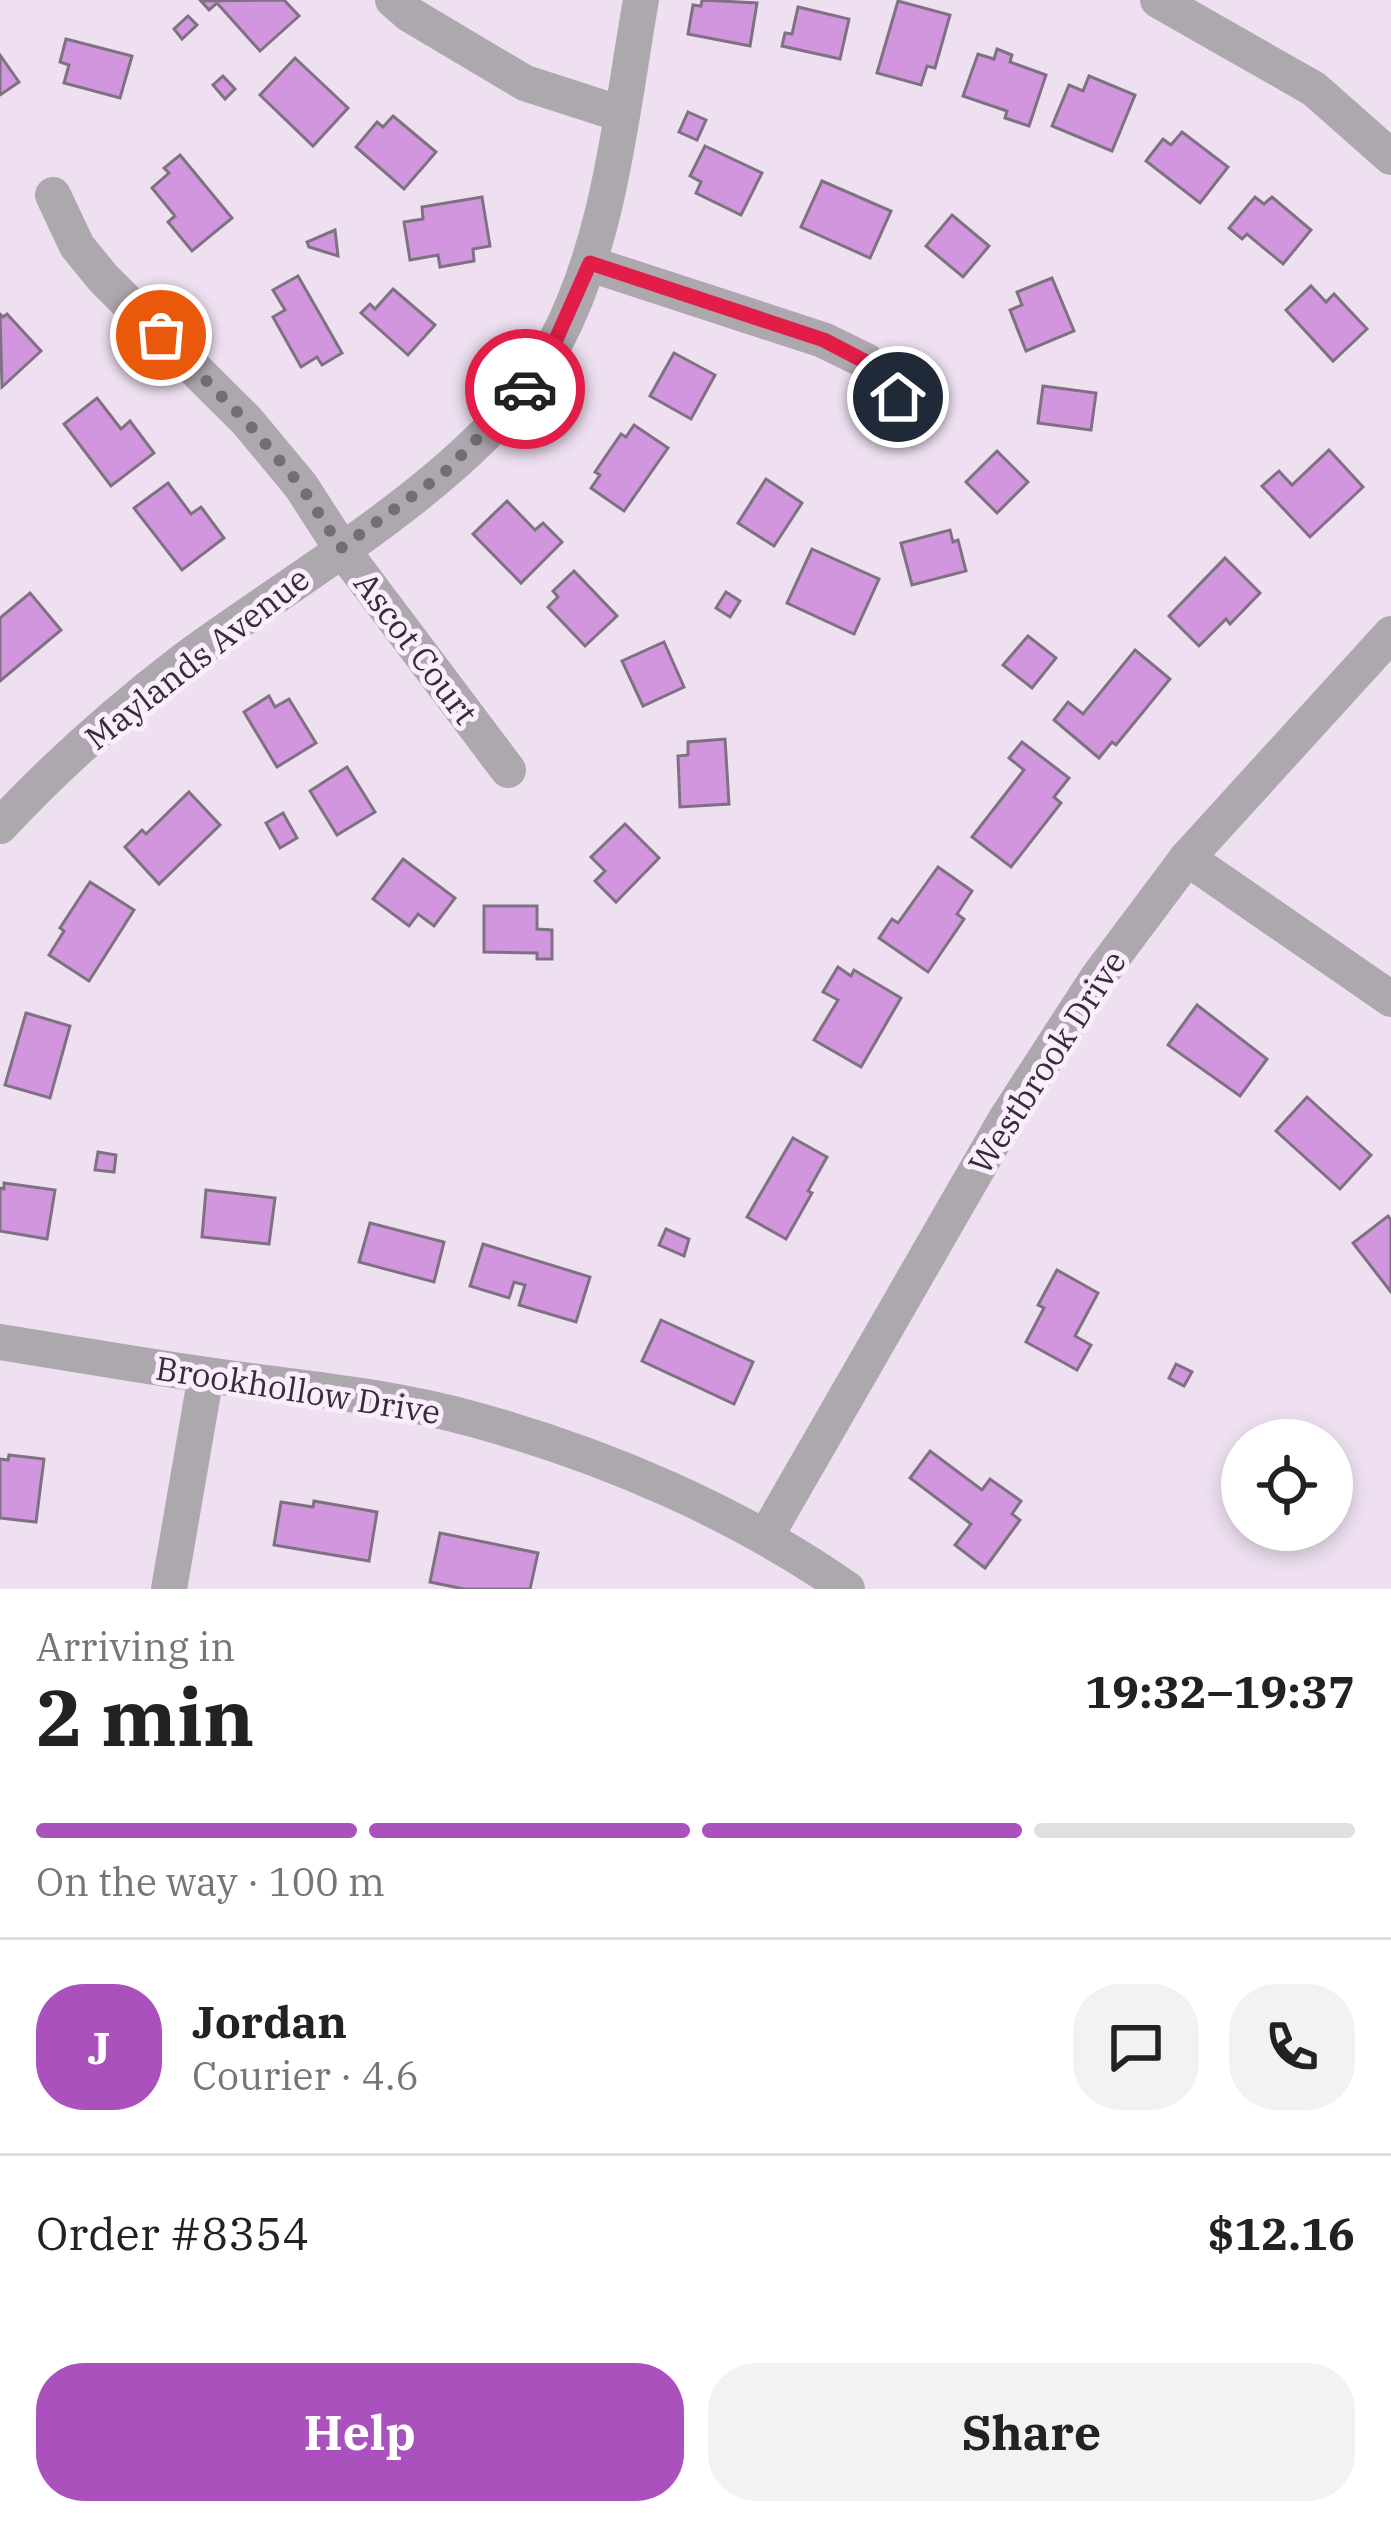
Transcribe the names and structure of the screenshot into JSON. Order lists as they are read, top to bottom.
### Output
{
  "streets": {
    "street": [
      "Ascot Court",
      "Maylands Avenue",
      "Westbrook Drive",
      "Brookhollow Drive"
    ]
  },
  "crossings": [
    ["Ascot Court", "Maylands Avenue"],
    ["Westbrook Drive", "Brookhollow Drive"]
  ],
  "page": {
    "heading": ["2 min", "Arriving in", "19:32–19:37"],
    "panel": [
      "Jordan",
      "Courier · 4.6",
      "Order #8354",
      "$12.16"
    ],
    "bar": "On the way · 100 m",
    "round": "J",
    "buttons": ["Help", "Share"]
  }
}
